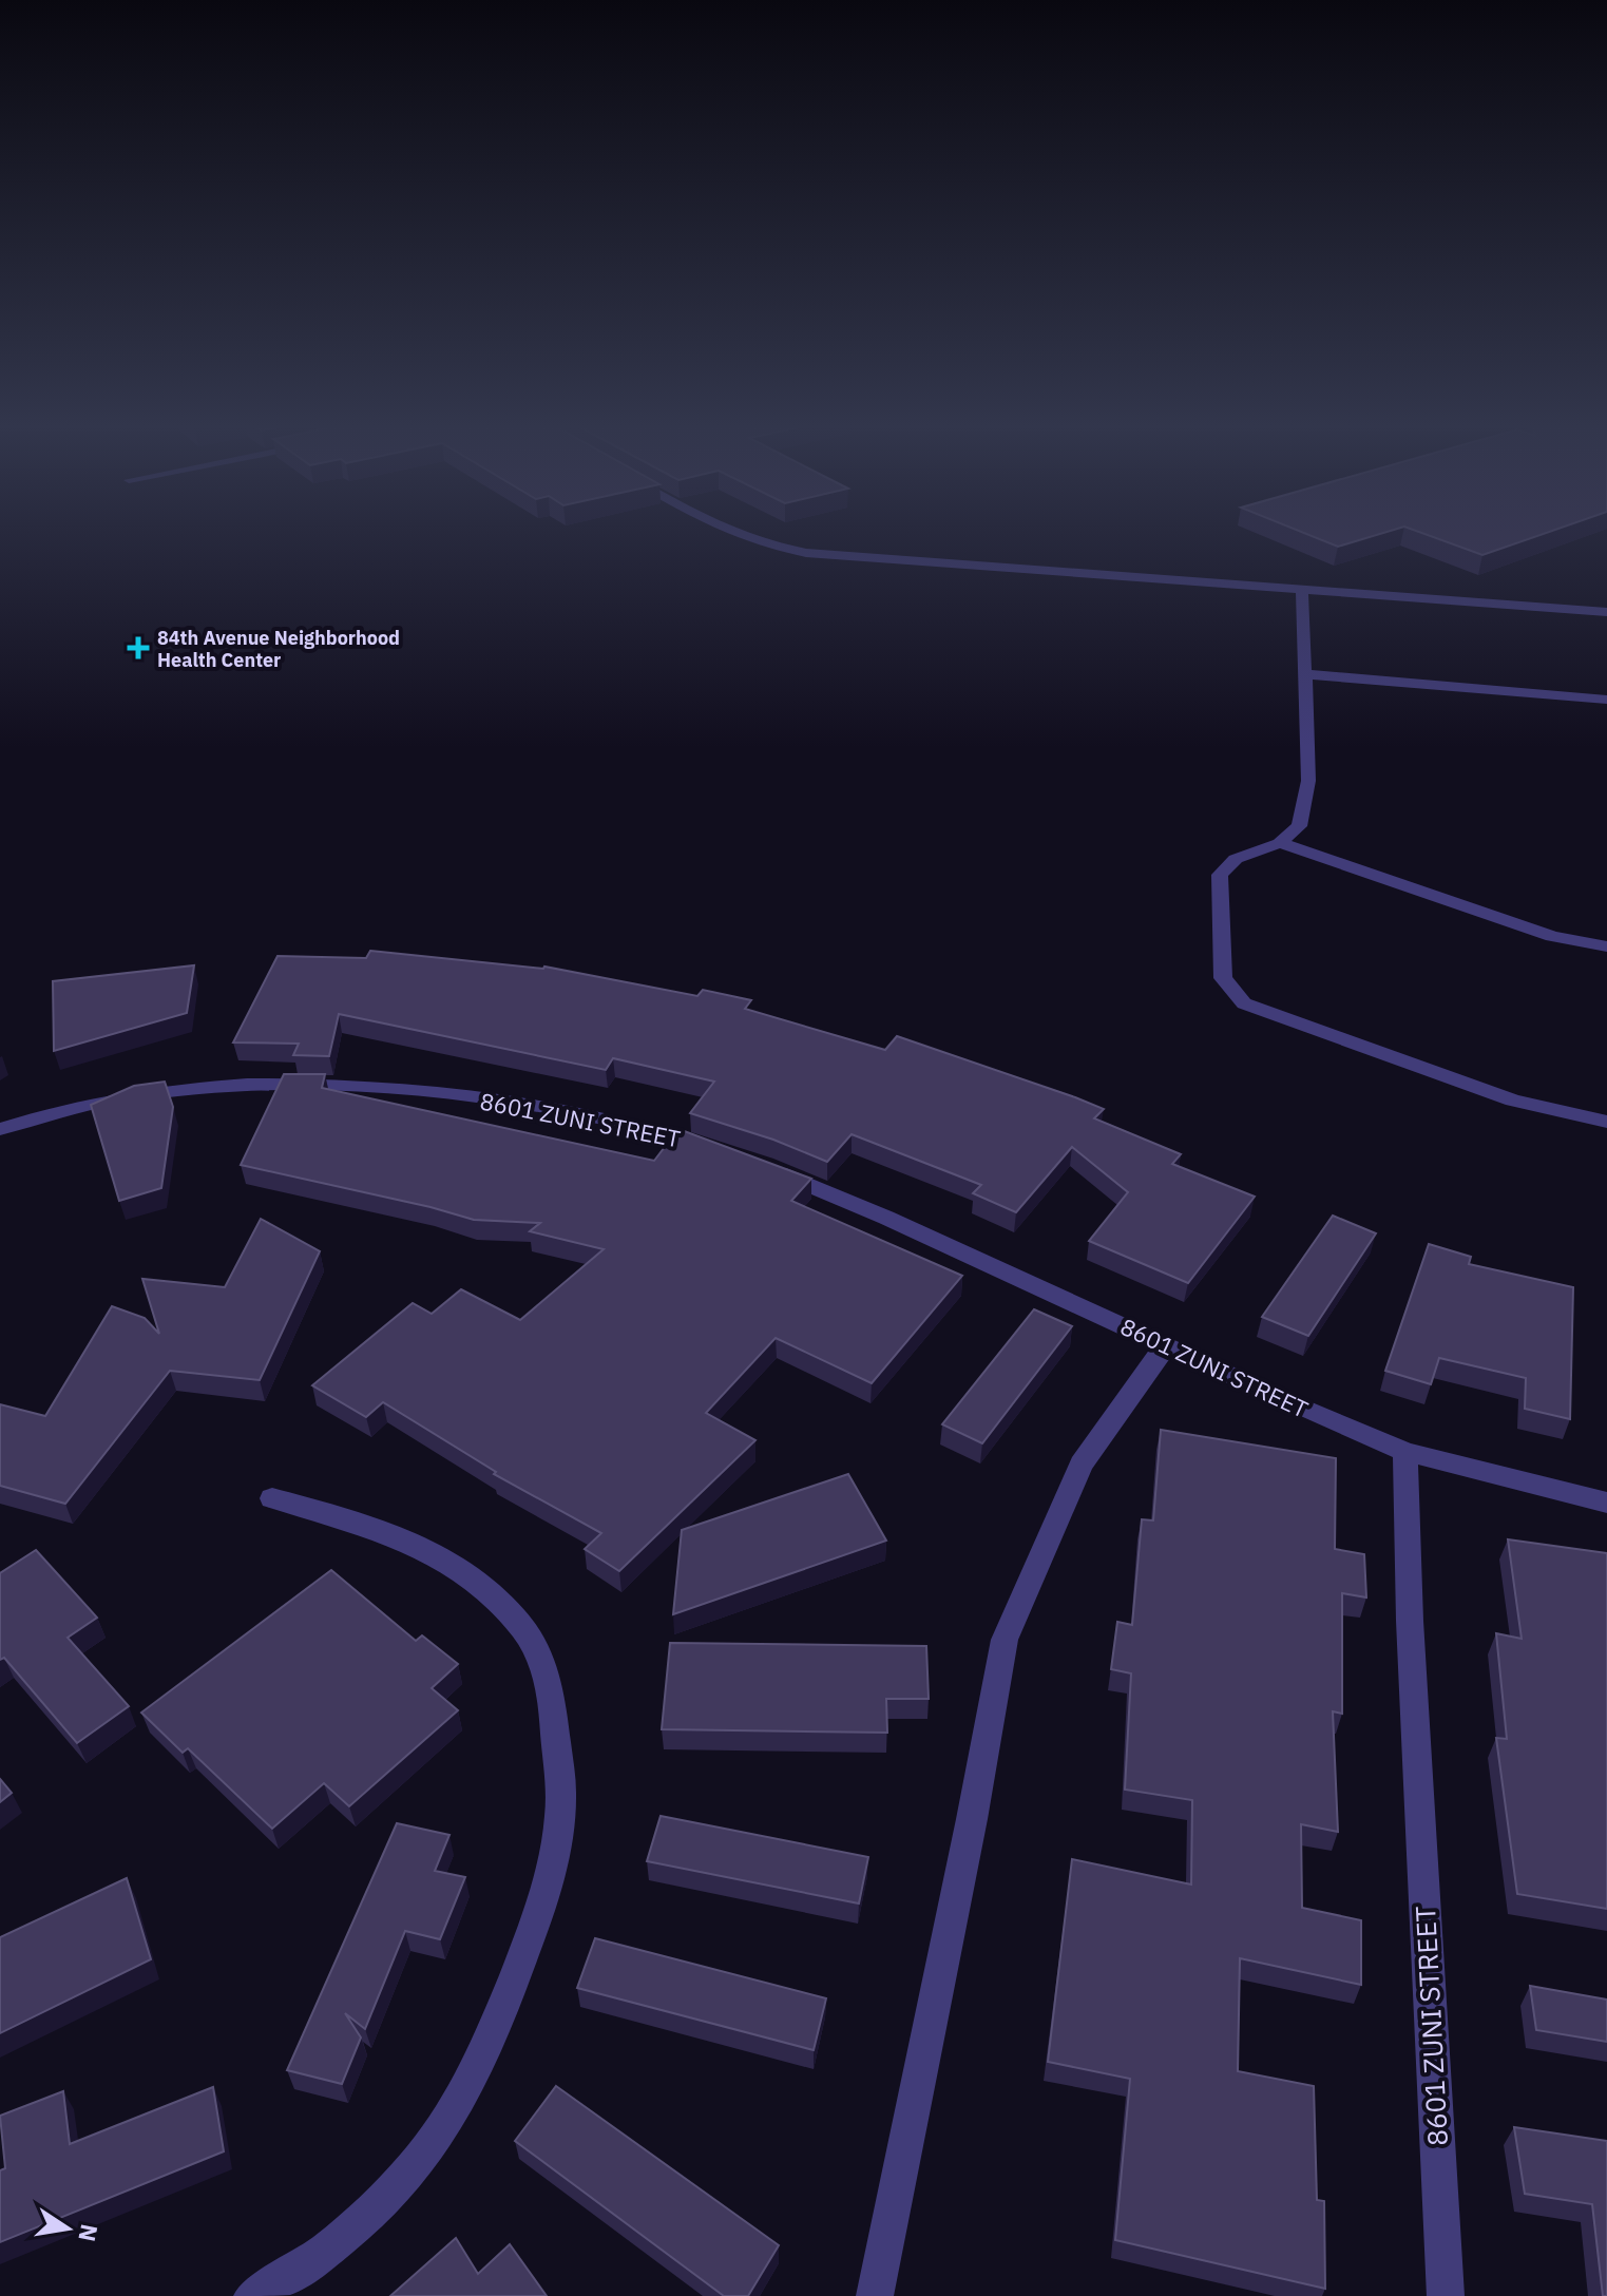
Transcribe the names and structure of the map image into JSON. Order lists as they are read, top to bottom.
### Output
{
  "streets": {
    "street": ["8601 ZUNI STREET"]
  },
  "places": {
    "health": ["84th Avenue Neighborhood Health Center"]
  },
  "north": "right"
}
